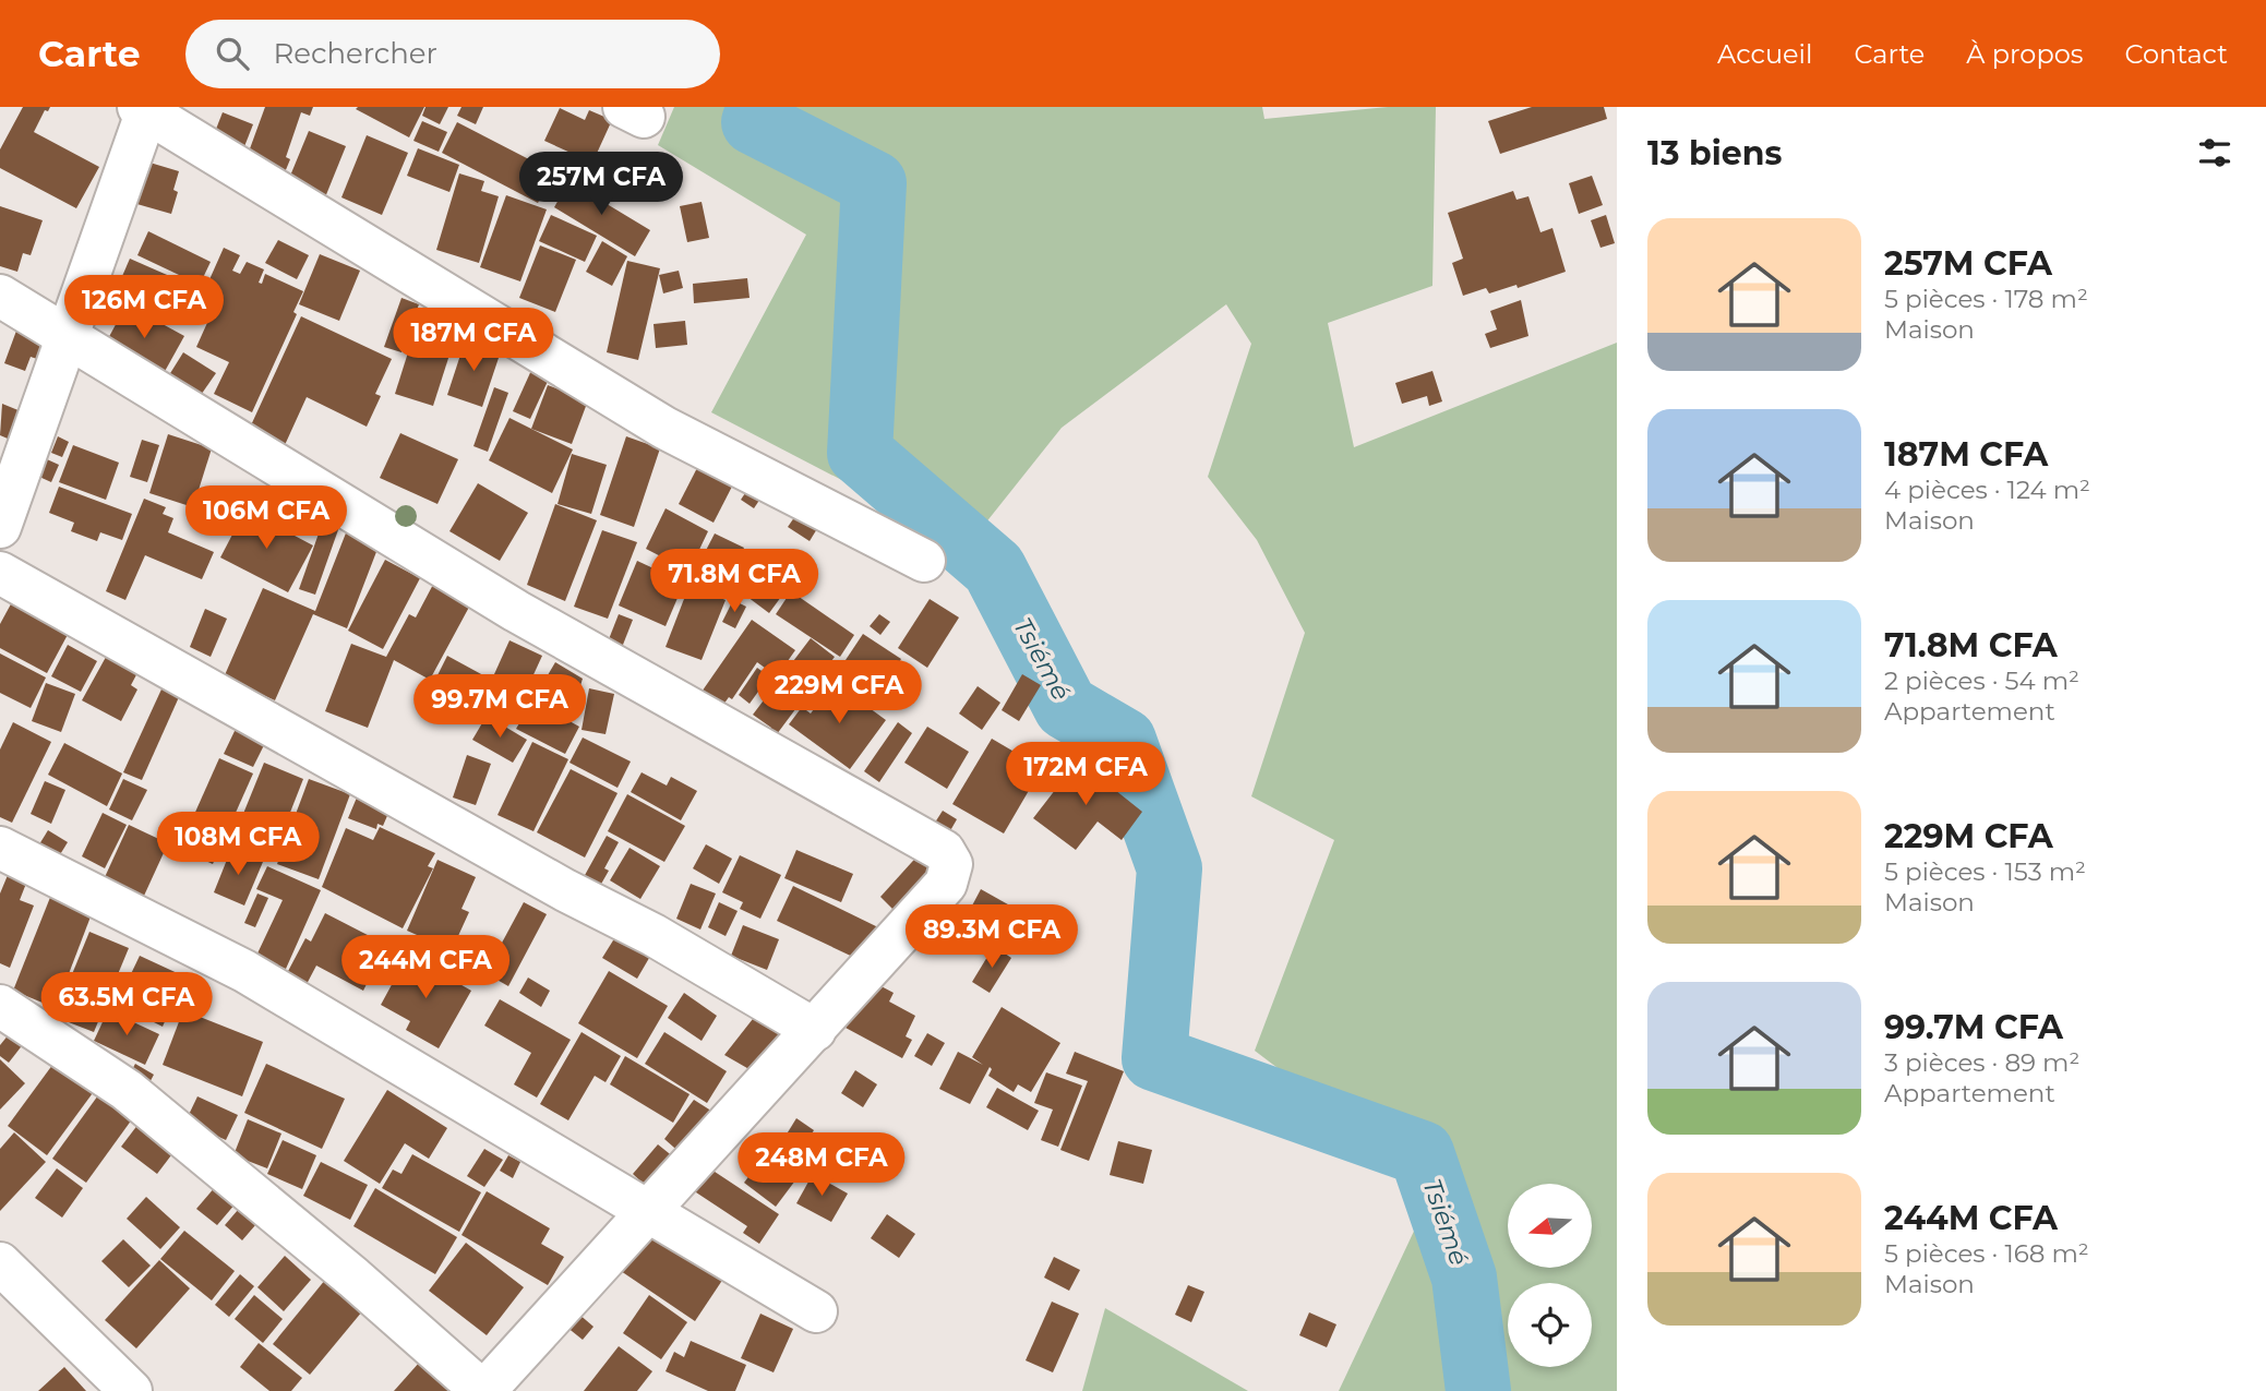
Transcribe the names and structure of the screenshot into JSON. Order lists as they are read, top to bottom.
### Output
{
  "water": ["Tsiémé"],
  "north": "left",
  "page": {
    "header": "Carte",
    "search": "Rechercher",
    "nav": [
      "Accueil",
      "Carte",
      "À propos",
      "Contact"
    ],
    "heading": "13 biens",
    "price": [
      "257M CFA",
      "126M CFA",
      "187M CFA",
      "106M CFA",
      "71.8M CFA",
      "229M CFA",
      "99.7M CFA",
      "172M CFA",
      "108M CFA",
      "89.3M CFA",
      "244M CFA",
      "63.5M CFA",
      "248M CFA"
    ],
    "list": [
      {
        "name": "257M CFA",
        "note": "5 pièces · 178 m² · Maison"
      },
      {
        "name": "187M CFA",
        "note": "4 pièces · 124 m² · Maison"
      },
      {
        "name": "71.8M CFA",
        "note": "2 pièces · 54 m² · Appartement"
      },
      {
        "name": "229M CFA",
        "note": "5 pièces · 153 m² · Maison"
      },
      {
        "name": "99.7M CFA",
        "note": "3 pièces · 89 m² · Appartement"
      },
      {
        "name": "244M CFA",
        "note": "5 pièces · 168 m² · Maison"
      }
    ]
  }
}
